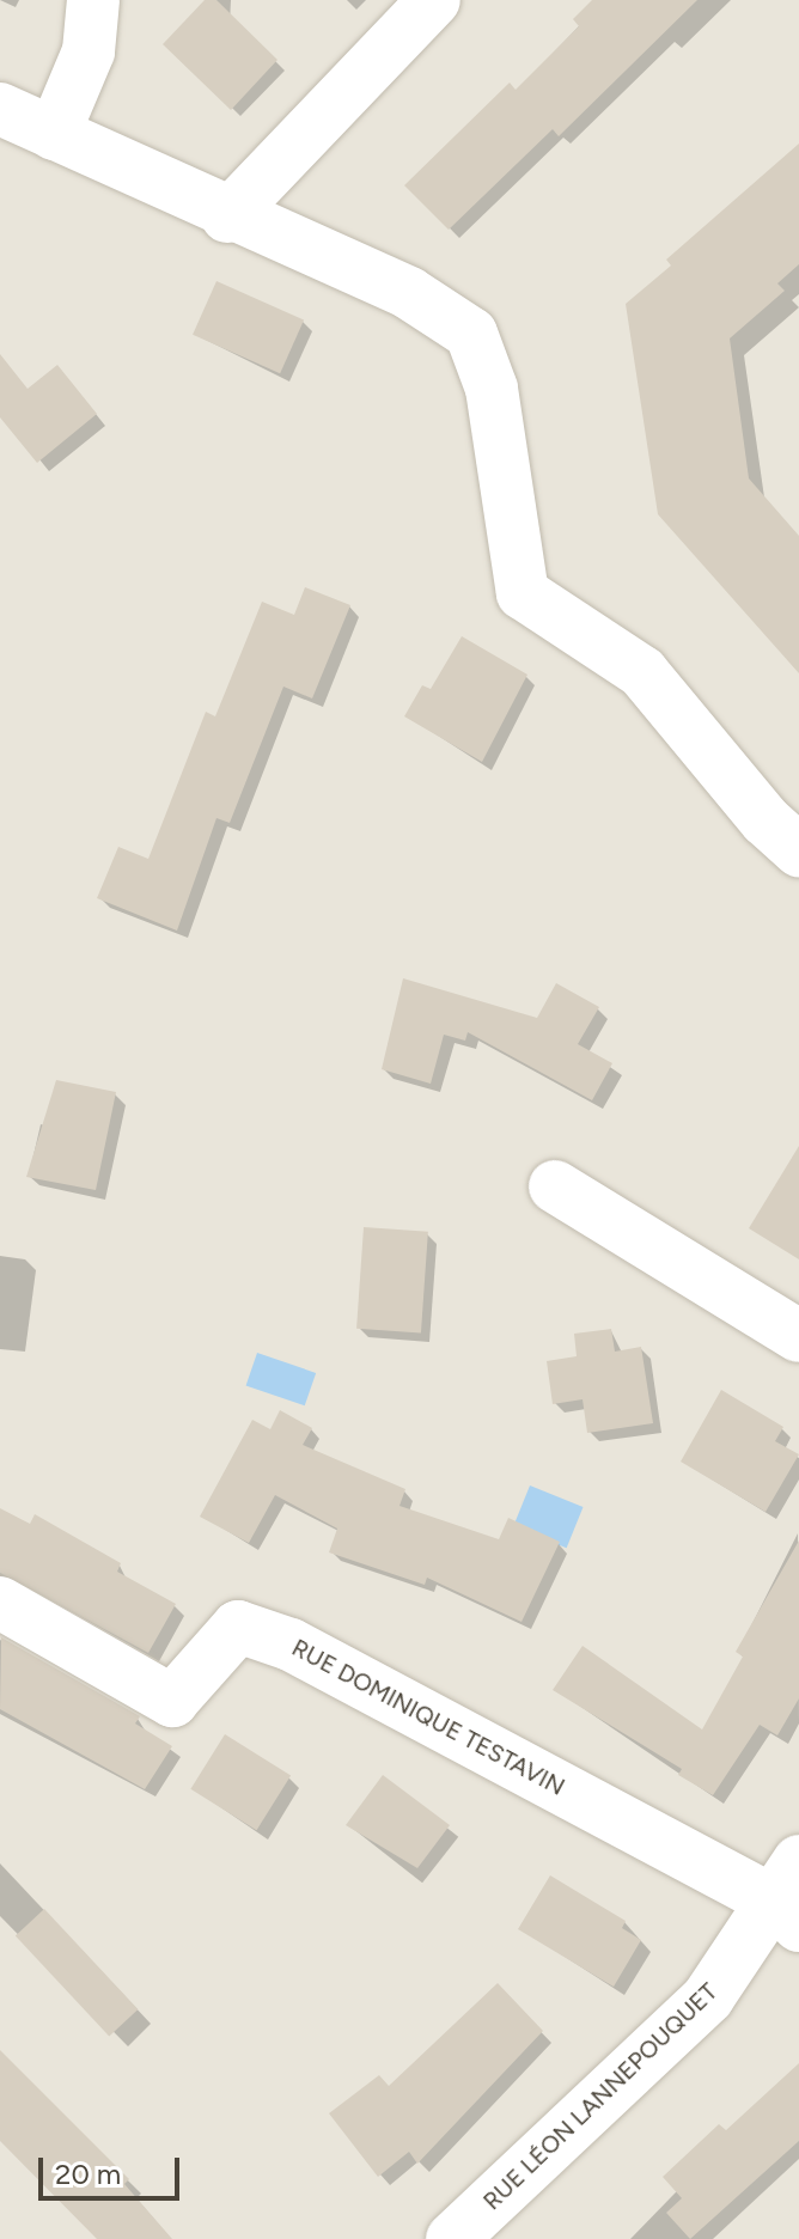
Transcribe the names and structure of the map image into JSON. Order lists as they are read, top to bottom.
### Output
{
  "streets": {
    "street": ["RUE DOMINIQUE TESTAVIN", "RUE LÉON LANNEPOUQUET"]
  },
  "crossings": [
    ["RUE DOMINIQUE TESTAVIN", "RUE LÉON LANNEPOUQUET"]
  ],
  "scale_bar": "20 m"
}
